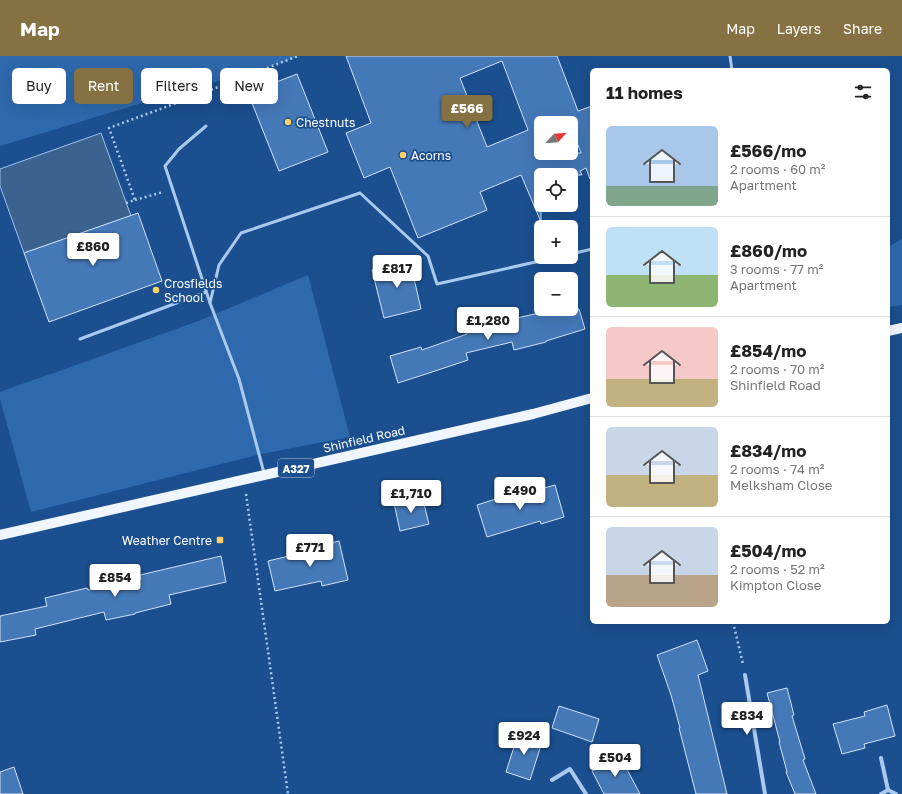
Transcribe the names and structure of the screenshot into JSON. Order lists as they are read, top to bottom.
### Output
{
  "streets": {
    "main road": ["Shinfield Road", "A327"]
  },
  "places": {
    "other": ["Chestnuts", "Acorns", "Crosfields School"],
    "transit": ["Weather Centre"]
  },
  "north": "top right",
  "page": {
    "header": "Map",
    "nav": ["Map", "Layers", "Share"],
    "chip": [
      "Buy",
      "Rent",
      "Filters",
      "New"
    ],
    "heading": "11 homes",
    "price": [
      "£566",
      "£860",
      "£817",
      "£1,280",
      "£490",
      "£1,710",
      "£771",
      "£854",
      "£834",
      "£924",
      "£504"
    ],
    "map_buttons": ["+", "−"],
    "list": [
      {
        "name": "£566/mo",
        "note": "2 rooms · 60 m² · Apartment"
      },
      {
        "name": "£860/mo",
        "note": "3 rooms · 77 m² · Apartment"
      },
      {
        "name": "£854/mo",
        "note": "2 rooms · 70 m² · Shinfield Road"
      },
      {
        "name": "£834/mo",
        "note": "2 rooms · 74 m² · Melksham Close"
      },
      {
        "name": "£504/mo",
        "note": "2 rooms · 52 m² · Kimpton Close"
      }
    ]
  }
}
